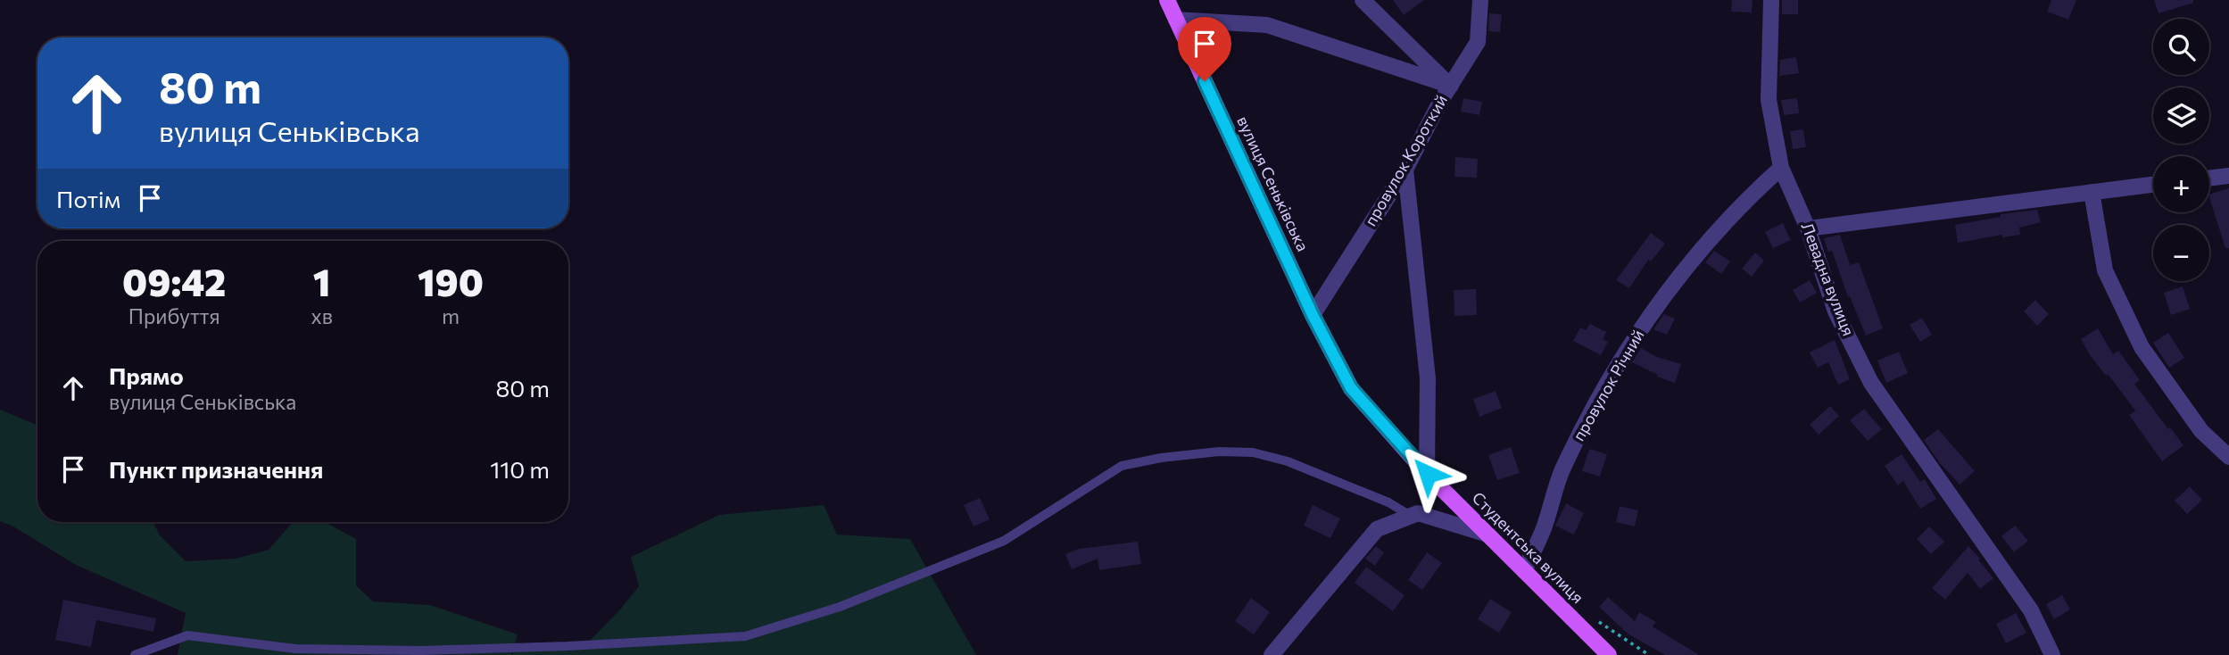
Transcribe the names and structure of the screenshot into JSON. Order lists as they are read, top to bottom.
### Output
{
  "streets": {
    "main road": ["вулиця Сенькiвська", "Студентська вулиця"],
    "street": ["провулок Короткий", "Левадна вулиця", "провулок Річний"]
  },
  "crossings": [
    ["провулок Короткий", "вулиця Сенькiвська"],
    ["провулок Короткий", "Студентська вулиця"],
    ["вулиця Сенькiвська", "Студентська вулиця"],
    ["Левадна вулиця", "провулок Річний"],
    ["провулок Річний", "Студентська вулиця"]
  ],
  "page": {
    "map_buttons": ["+", "−"],
    "turn": ["80 m", "вулиця Сенькiвська"],
    "then": "Потім",
    "eta": [
      "09:42",
      "Прибуття",
      "1",
      "хв",
      "190",
      "m"
    ],
    "list": [
      {
        "name": "Прямо",
        "note": "вулиця Сенькiвська",
        "value": "80 m"
      },
      {
        "name": "Пункт призначення",
        "value": "110 m"
      }
    ]
  }
}
